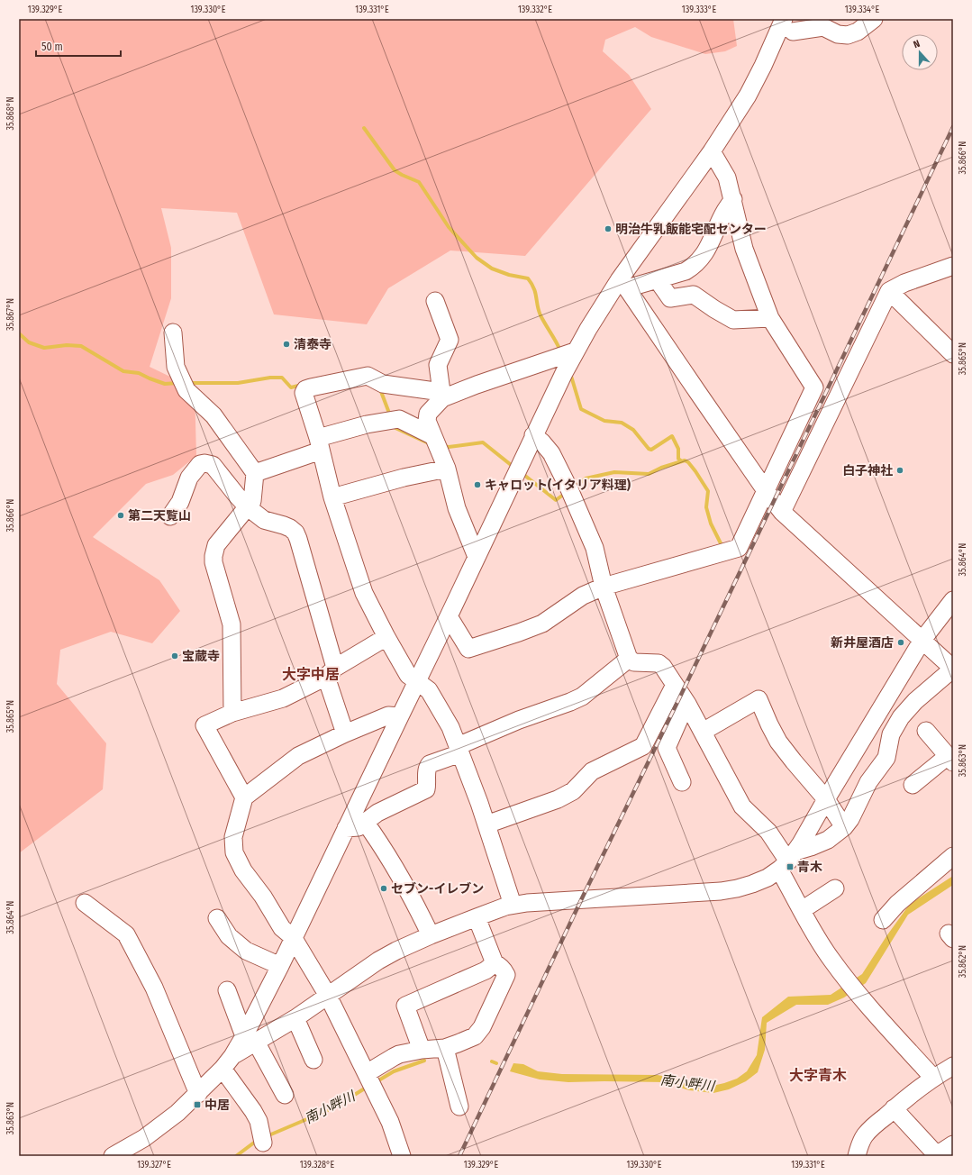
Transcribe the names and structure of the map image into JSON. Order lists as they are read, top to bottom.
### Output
{
  "districts": ["大字中居", "大字青木"],
  "water": ["南小畔川"],
  "places": {
    "other": [
      "明治牛乳飯能宅配センター",
      "清泰寺",
      "白子神社",
      "キャロット(イタリア料理)",
      "第二天覧山",
      "新井屋酒店",
      "宝蔵寺",
      "セブン-イレブン"
    ],
    "transit": ["青木", "中居"]
  },
  "scale_bar": "50 m",
  "north": "top",
  "coordinates": [
    "139.329°E",
    "139.330°E",
    "139.331°E",
    "139.332°E",
    "139.333°E",
    "139.334°E",
    "35.868°N",
    "35.866°N",
    "35.867°N",
    "35.865°N",
    "35.864°N",
    "35.863°N",
    "35.862°N",
    "139.327°E",
    "139.328°E"
  ]
}
